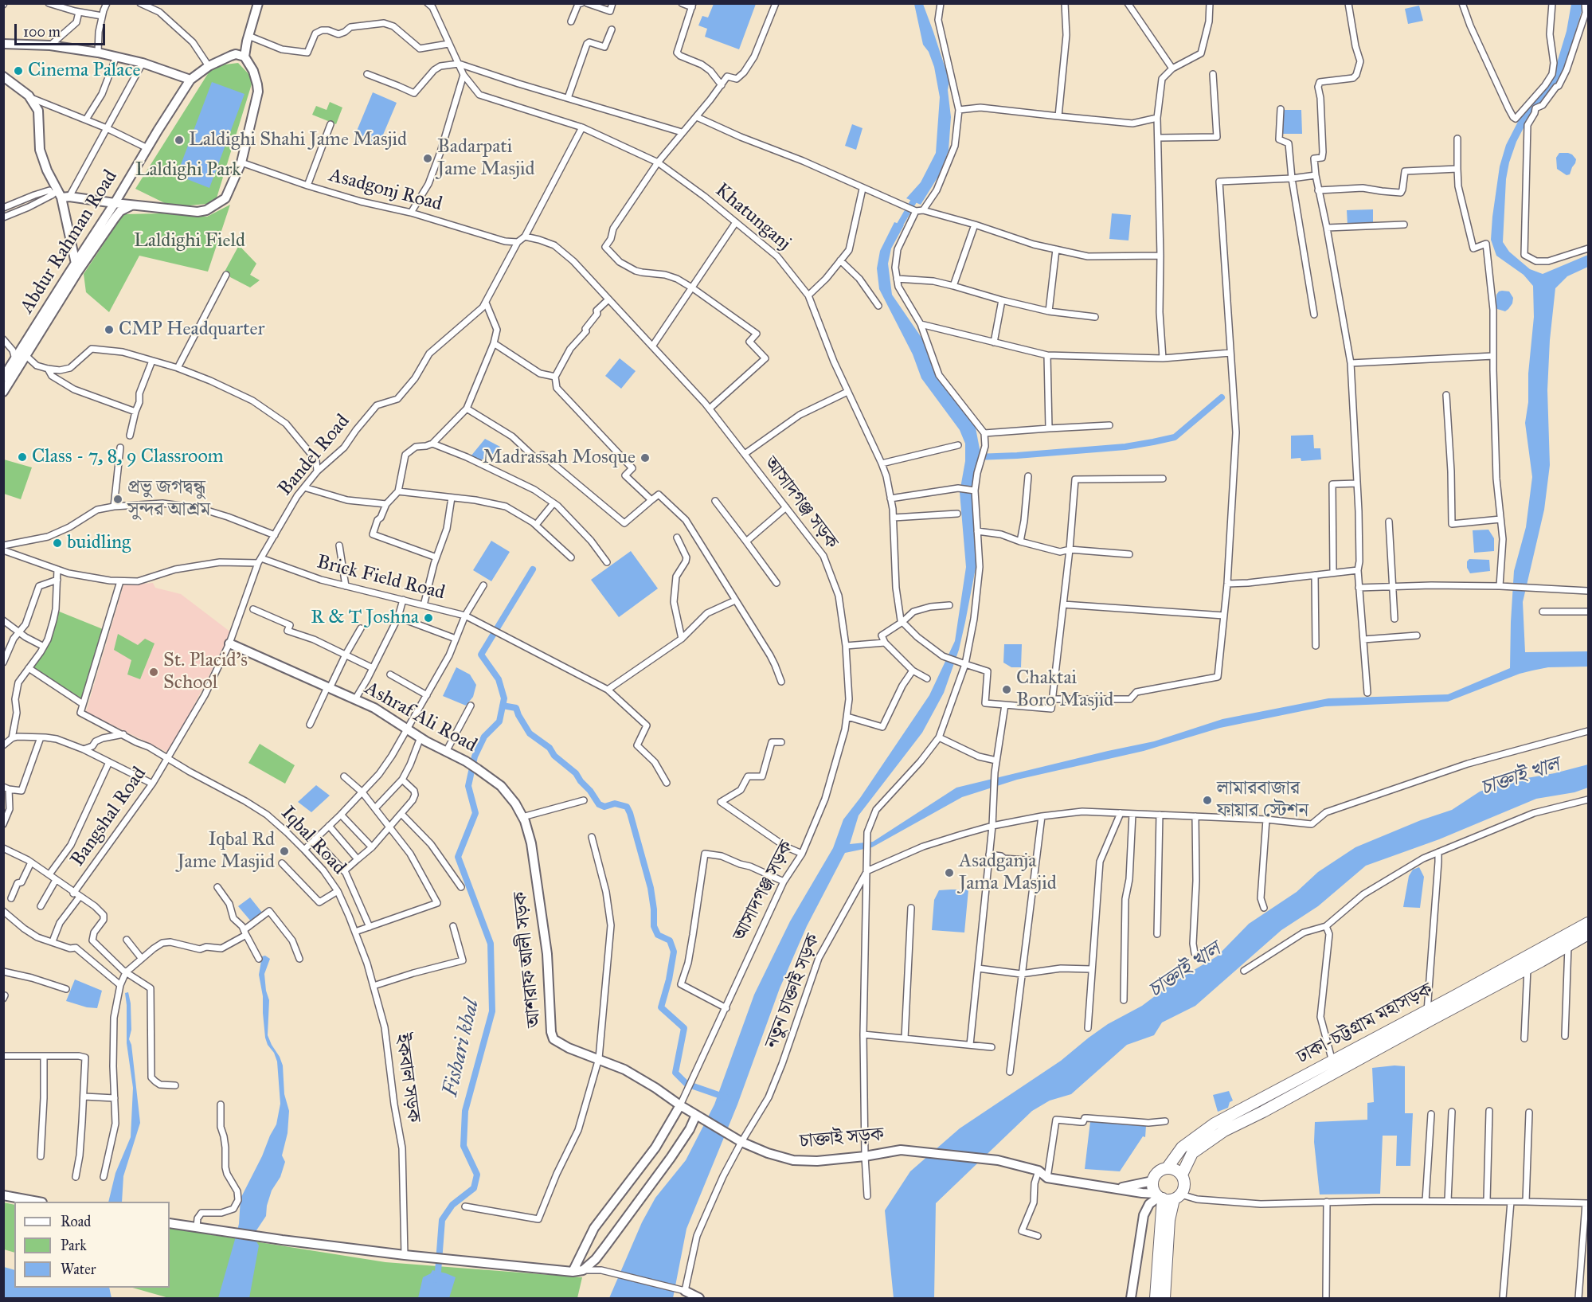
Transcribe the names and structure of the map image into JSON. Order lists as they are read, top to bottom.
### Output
{
  "streets": {
    "highway": ["ঢাকা-চট্টগ্রাম মহাসড়ক"],
    "main road": [
      "Abdur Rahman Road",
      "Ashraf Ali Road",
      "আশরাফ আলী সড়ক",
      "চাক্তাই সড়ক"
    ],
    "street": [
      "Asadgonj Road",
      "Khatunganj",
      "Bandel Road",
      "আসাদগঞ্জ সড়ক",
      "Brick Field Road",
      "Bangshal Road",
      "Iqbal Road",
      "নতুন চাক্তাই সড়ক",
      "ইকবাল সড়ক"
    ]
  },
  "crossings": [
    ["Asadgonj Road", "Bandel Road"],
    ["Khatunganj", "Bandel Road"],
    ["Bandel Road", "আসাদগঞ্জ সড়ক"],
    ["Bandel Road", "Brick Field Road"],
    ["Bandel Road", "Ashraf Ali Road"],
    ["Bandel Road", "Bangshal Road"],
    ["Bandel Road", "Iqbal Road"],
    ["আসাদগঞ্জ সড়ক", "আশরাফ আলী সড়ক"],
    ["Ashraf Ali Road", "আশরাফ আলী সড়ক"],
    ["Bangshal Road", "Iqbal Road"],
    ["Iqbal Road", "ইকবাল সড়ক"],
    ["নতুন চাক্তাই সড়ক", "চাক্তাই সড়ক"]
  ],
  "water": ["চাক্তাই খাল", "Fishari khal"],
  "parks": ["Laldighi Park", "Laldighi Field"],
  "places": [
    "Cinema Palace",
    "Laldighi Shahi Jame Masjid",
    "Badarpati Jame Masjid",
    "CMP Headquarter",
    "Class - 7, 8, 9 Classroom",
    "Madrassah Mosque",
    "প্রভু জগদ্বন্ধু সুন্দর আশ্রম",
    "buidling",
    "R & T Joshna",
    "St. Placid's School",
    "Chaktai Boro Masjid",
    "লামারবাজার ফায়ার স্টেশন",
    "Iqbal Rd Jame Masjid",
    "Asadganja Jama Masjid"
  ],
  "legend": ["Road", "Park", "Water"],
  "scale_bar": "100 m"
}
